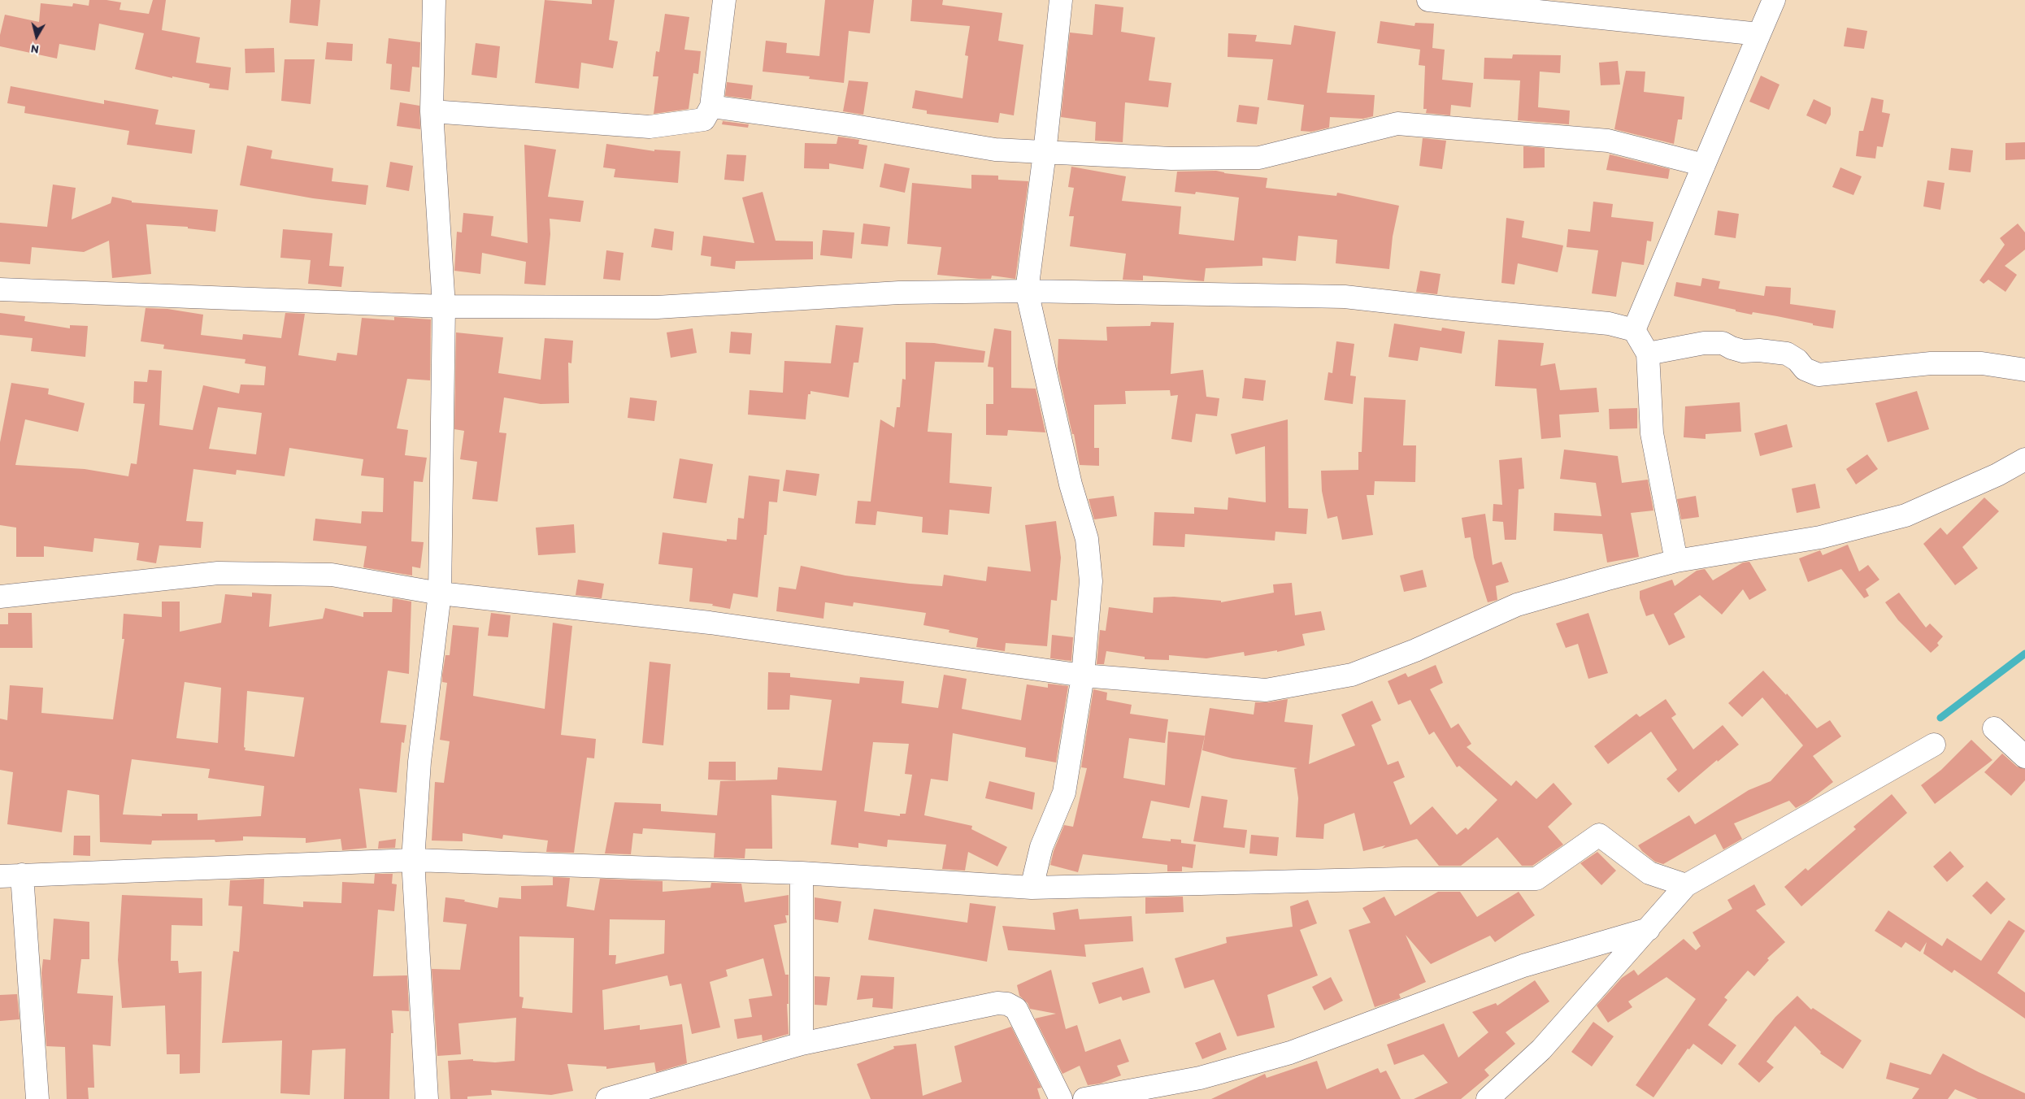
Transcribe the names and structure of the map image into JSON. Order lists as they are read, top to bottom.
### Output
{
  "north": "bottom"
}
